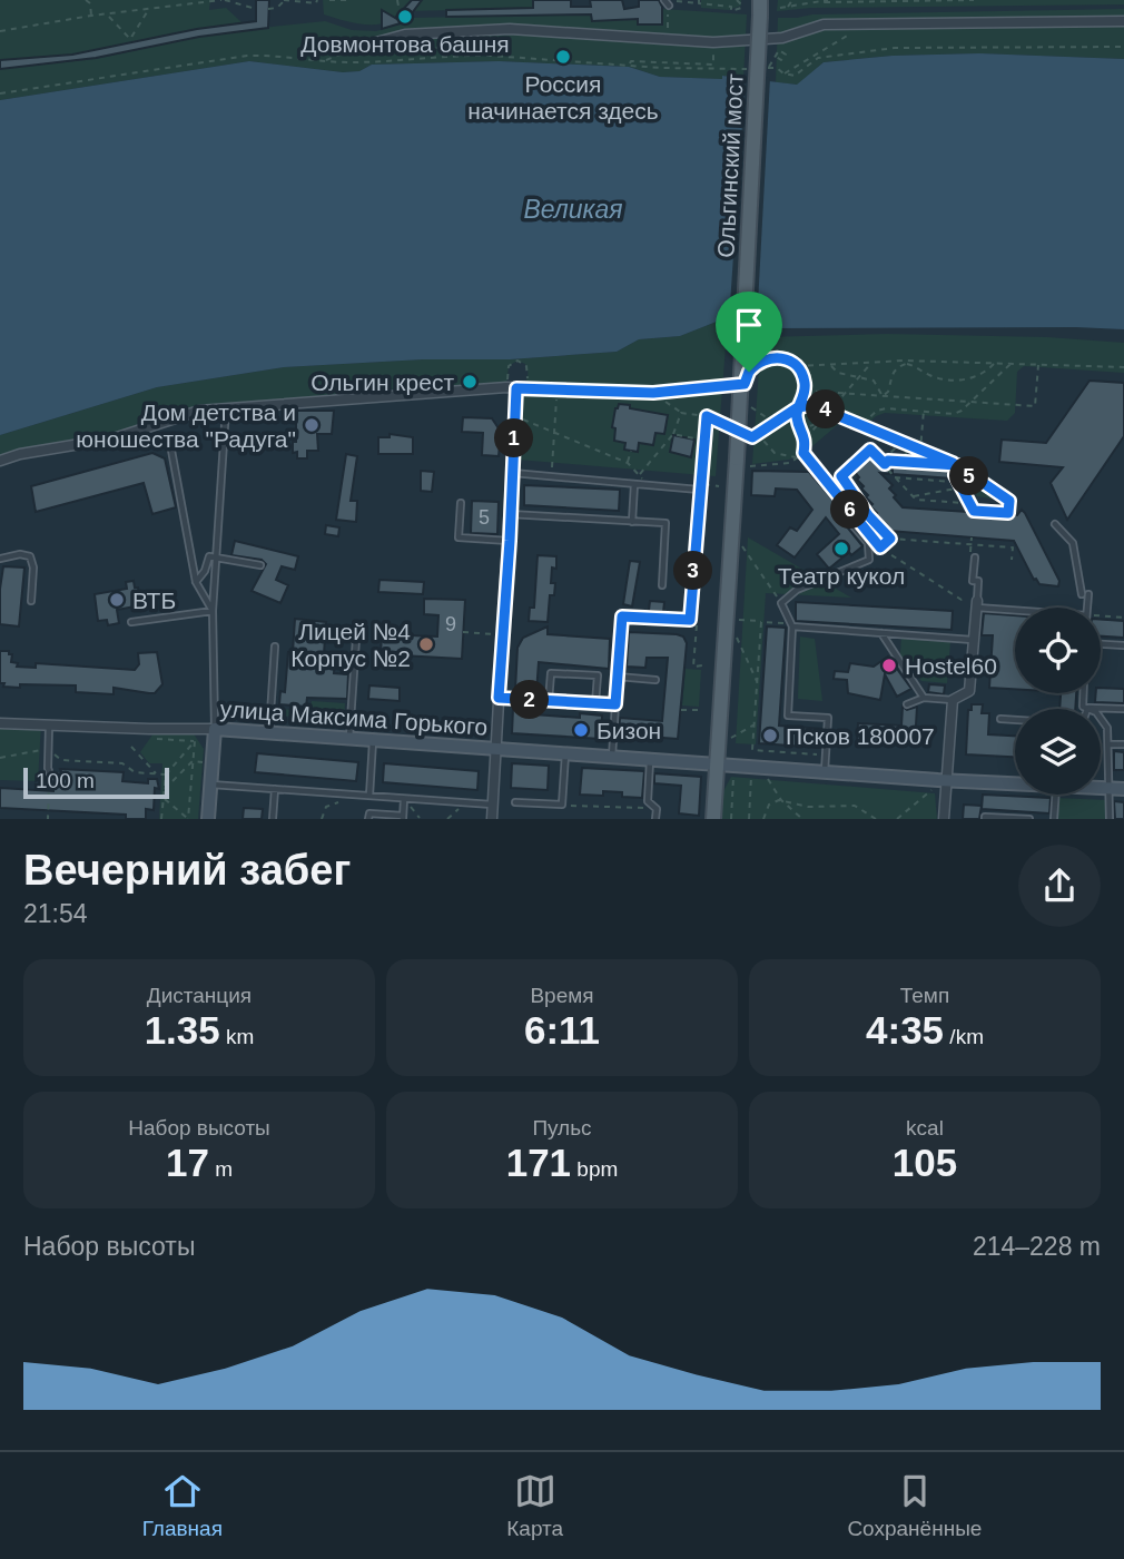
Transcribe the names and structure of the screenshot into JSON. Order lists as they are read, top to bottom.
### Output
{
  "streets": {
    "main road": ["Ольгинский мост", "улица Максима Горького"]
  },
  "crossings": [
    ["Ольгинский мост", "улица Максима Горького"]
  ],
  "water": ["Великая"],
  "places": [
    "Довмонтова башня",
    "Россия начинается здесь",
    "Ольгин крест",
    "Дом детства и юношества \"Радуга\"",
    "Театр кукол",
    "ВТБ",
    "Лицей №4 Корпус №2",
    "Hostel60",
    "Бизон",
    "Псков 180007"
  ],
  "house_numbers": ["5", "9"],
  "scale_bar": "100 m",
  "page": {
    "pins": [
      "4",
      "1",
      "5",
      "6",
      "3",
      "2"
    ],
    "scale": "100 m",
    "heading": ["Вечерний забег", "21:54"],
    "stats": [
      ["Дистанция", "1.35 km"],
      ["Время", "6:11"],
      ["Темп", "4:35 /km"],
      ["Набор высоты", "17 m"],
      ["Пульс", "171 bpm"],
      ["kcal", "105"]
    ],
    "chart": ["Набор высоты", "214–228 m"],
    "tabs": ["Главная", "Карта", "Сохранённые"]
  }
}
